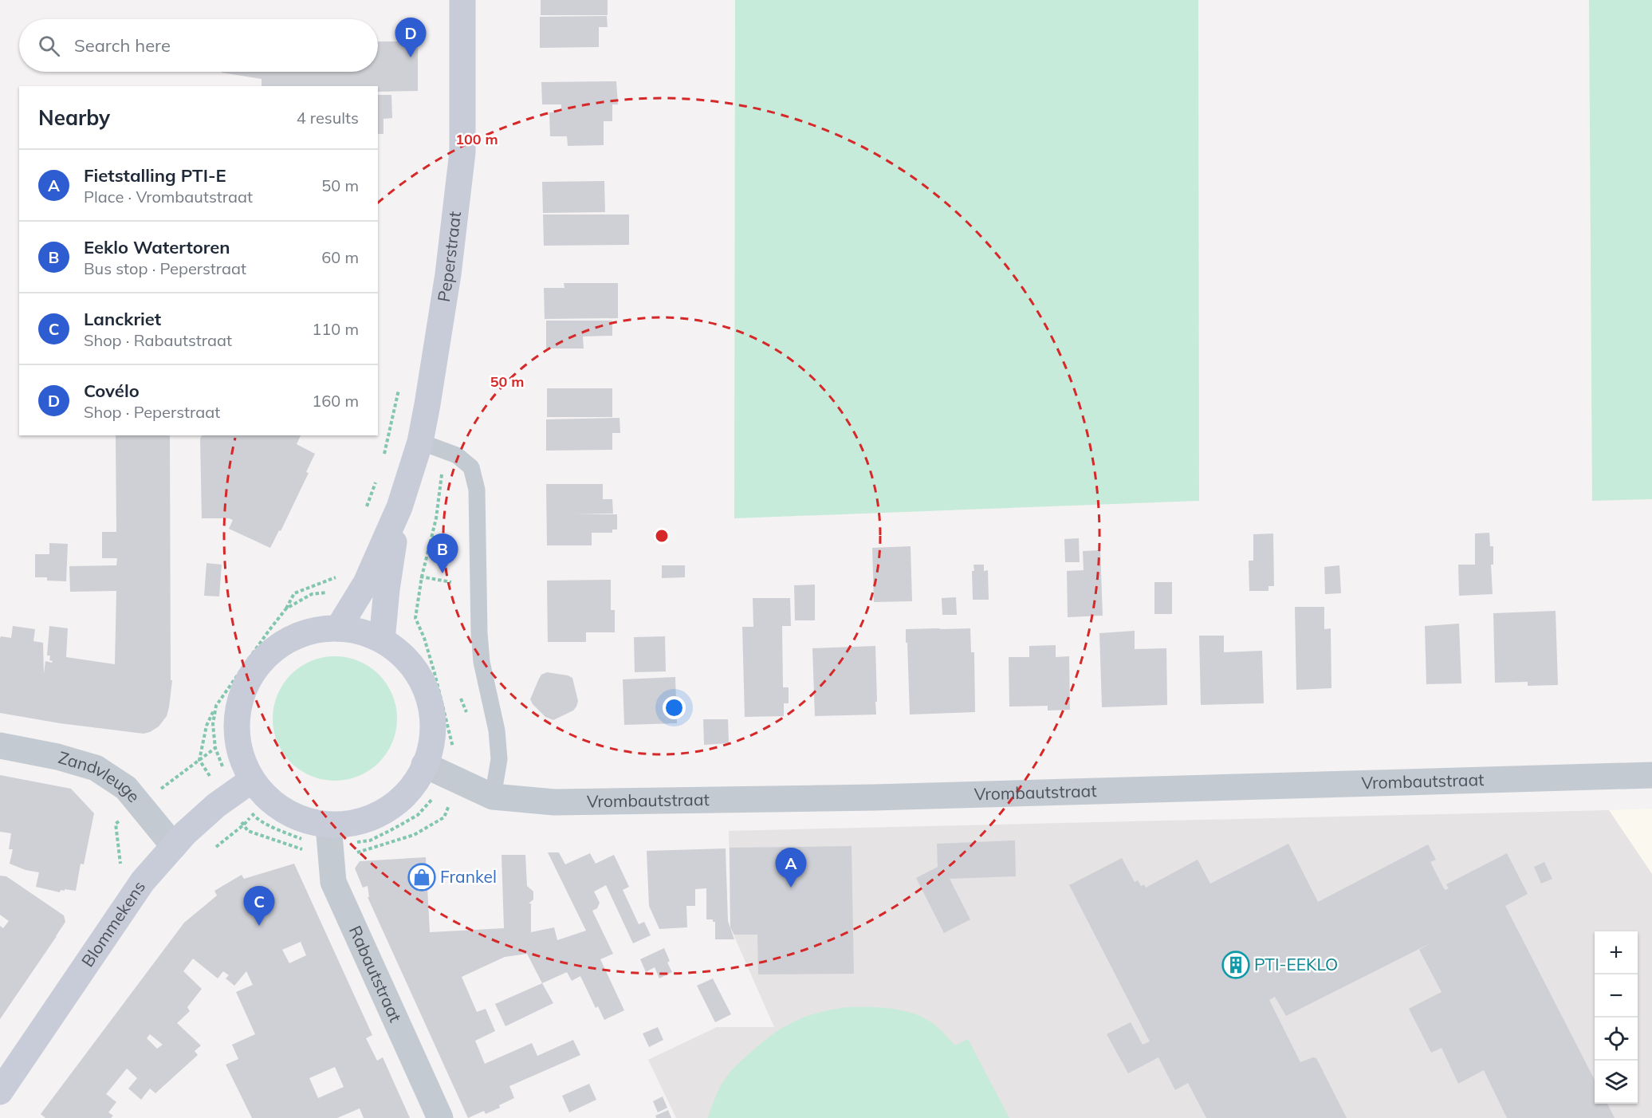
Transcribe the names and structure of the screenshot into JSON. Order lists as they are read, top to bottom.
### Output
{
  "streets": {
    "main road": ["Peperstraat", "Blommekens"],
    "street": ["Vrombautstraat", "Zandvleuge", "Rabautstraat"]
  },
  "crossings": [
    ["Zandvleuge", "Blommekens"]
  ],
  "places": {
    "shop": ["Frankel"],
    "building": ["PTI-EEKLO"]
  },
  "page": {
    "pins": [
      "D",
      "B",
      "A",
      "C"
    ],
    "search": "Search here",
    "heading": ["Nearby", "4 results"],
    "list": [
      {
        "mark": "A",
        "name": "Fietstalling PTI-E",
        "note": "Place · Vrombautstraat",
        "value": "50 m"
      },
      {
        "mark": "B",
        "name": "Eeklo Watertoren",
        "note": "Bus stop · Peperstraat",
        "value": "60 m"
      },
      {
        "mark": "C",
        "name": "Lanckriet",
        "note": "Shop · Rabautstraat",
        "value": "110 m"
      },
      {
        "mark": "D",
        "name": "Covélo",
        "note": "Shop · Peperstraat",
        "value": "160 m"
      }
    ],
    "map_buttons": ["+", "−"]
  },
  "rings": ["100 m", "50 m"]
}
